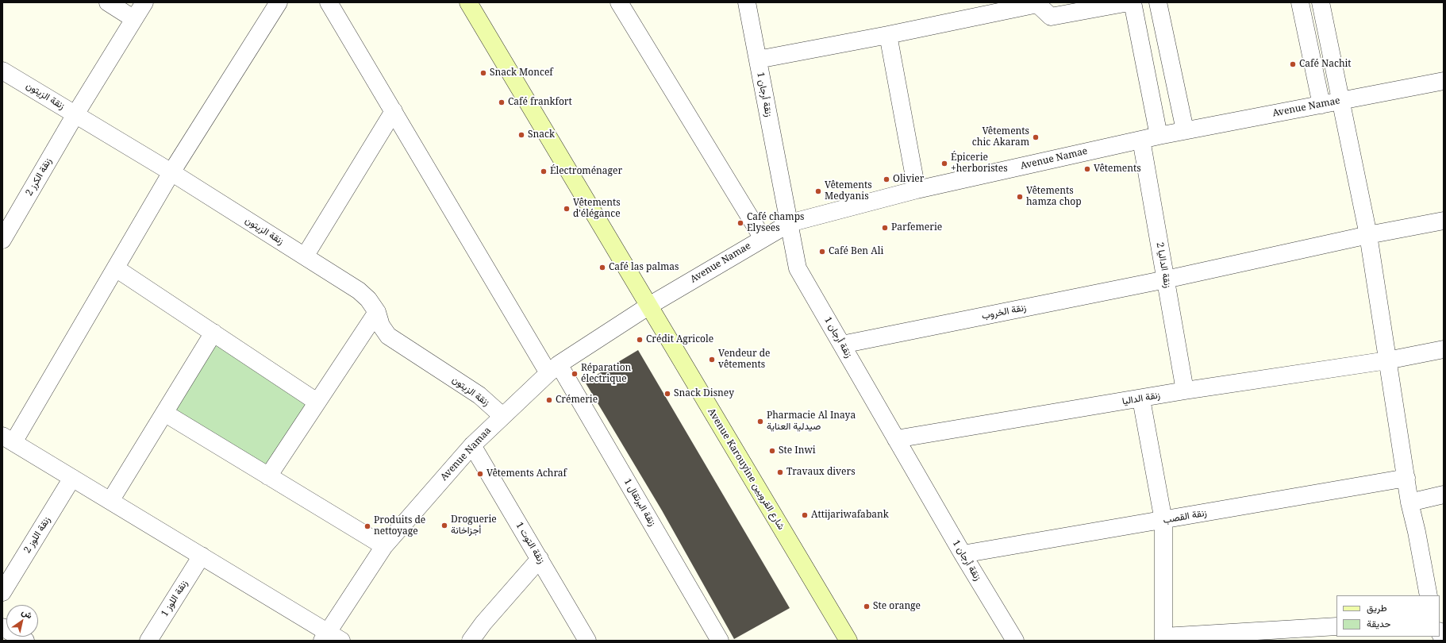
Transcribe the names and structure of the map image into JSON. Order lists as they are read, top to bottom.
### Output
{
  "streets": {
    "street": [
      "زنقة أرجان 1",
      "زنقة الزيتون",
      "Avenue Namae",
      "زنقة الكرز 2",
      "زنقة الداليا 2",
      "زنقة الخروب",
      "زنقة الداليا",
      "Avenue Namaa",
      "Avenue Karouyine شارع القرويين",
      "زنقة البرتقال 1",
      "زنقة القصب",
      "زنقة اللوز 2",
      "زنقة التوت 1",
      "زنقة اللوز 1"
    ]
  },
  "crossings": [
    ["زنقة أرجان 1", "Avenue Namae"],
    ["زنقة أرجان 1", "زنقة الخروب"],
    ["زنقة أرجان 1", "زنقة الداليا"],
    ["زنقة أرجان 1", "زنقة القصب"],
    ["زنقة الزيتون", "زنقة الكرز 2"],
    ["زنقة الزيتون", "Avenue Namaa"],
    ["Avenue Namae", "زنقة الداليا 2"],
    ["Avenue Namae", "Avenue Namaa"],
    ["Avenue Namae", "Avenue Karouyine شارع القرويين"],
    ["زنقة الداليا 2", "زنقة الخروب"],
    ["زنقة الداليا 2", "زنقة الداليا"],
    ["Avenue Namaa", "Avenue Karouyine شارع القرويين"],
    ["Avenue Namaa", "زنقة البرتقال 1"],
    ["Avenue Namaa", "زنقة التوت 1"]
  ],
  "places": [
    "Café Nachit",
    "Snack Moncef",
    "Café frankfort",
    "Snack",
    "Vêtements chic Akaram",
    "Épicerie +herboristes",
    "Vêtements",
    "Électroménager",
    "Olivier",
    "Vêtements Medyanis",
    "Vêtements hamza chop",
    "Vêtements d'élégance",
    "Café champs Elysees",
    "Parfemerie",
    "Café Ben Ali",
    "Café las palmas",
    "Crédit Agricole",
    "Vendeur de vêtements",
    "Réparation électrique",
    "Snack Disney",
    "Crémerie",
    "Pharmacie Al Inaya صيدلية العناية",
    "Ste Inwi",
    "Travaux divers",
    "Vêtements Achraf",
    "Attijariwafabank",
    "Droguerie أجزاخانة",
    "Produits de nettoyage",
    "Ste orange"
  ],
  "legend": ["طريق", "حديقة"],
  "north": "top right"
}
